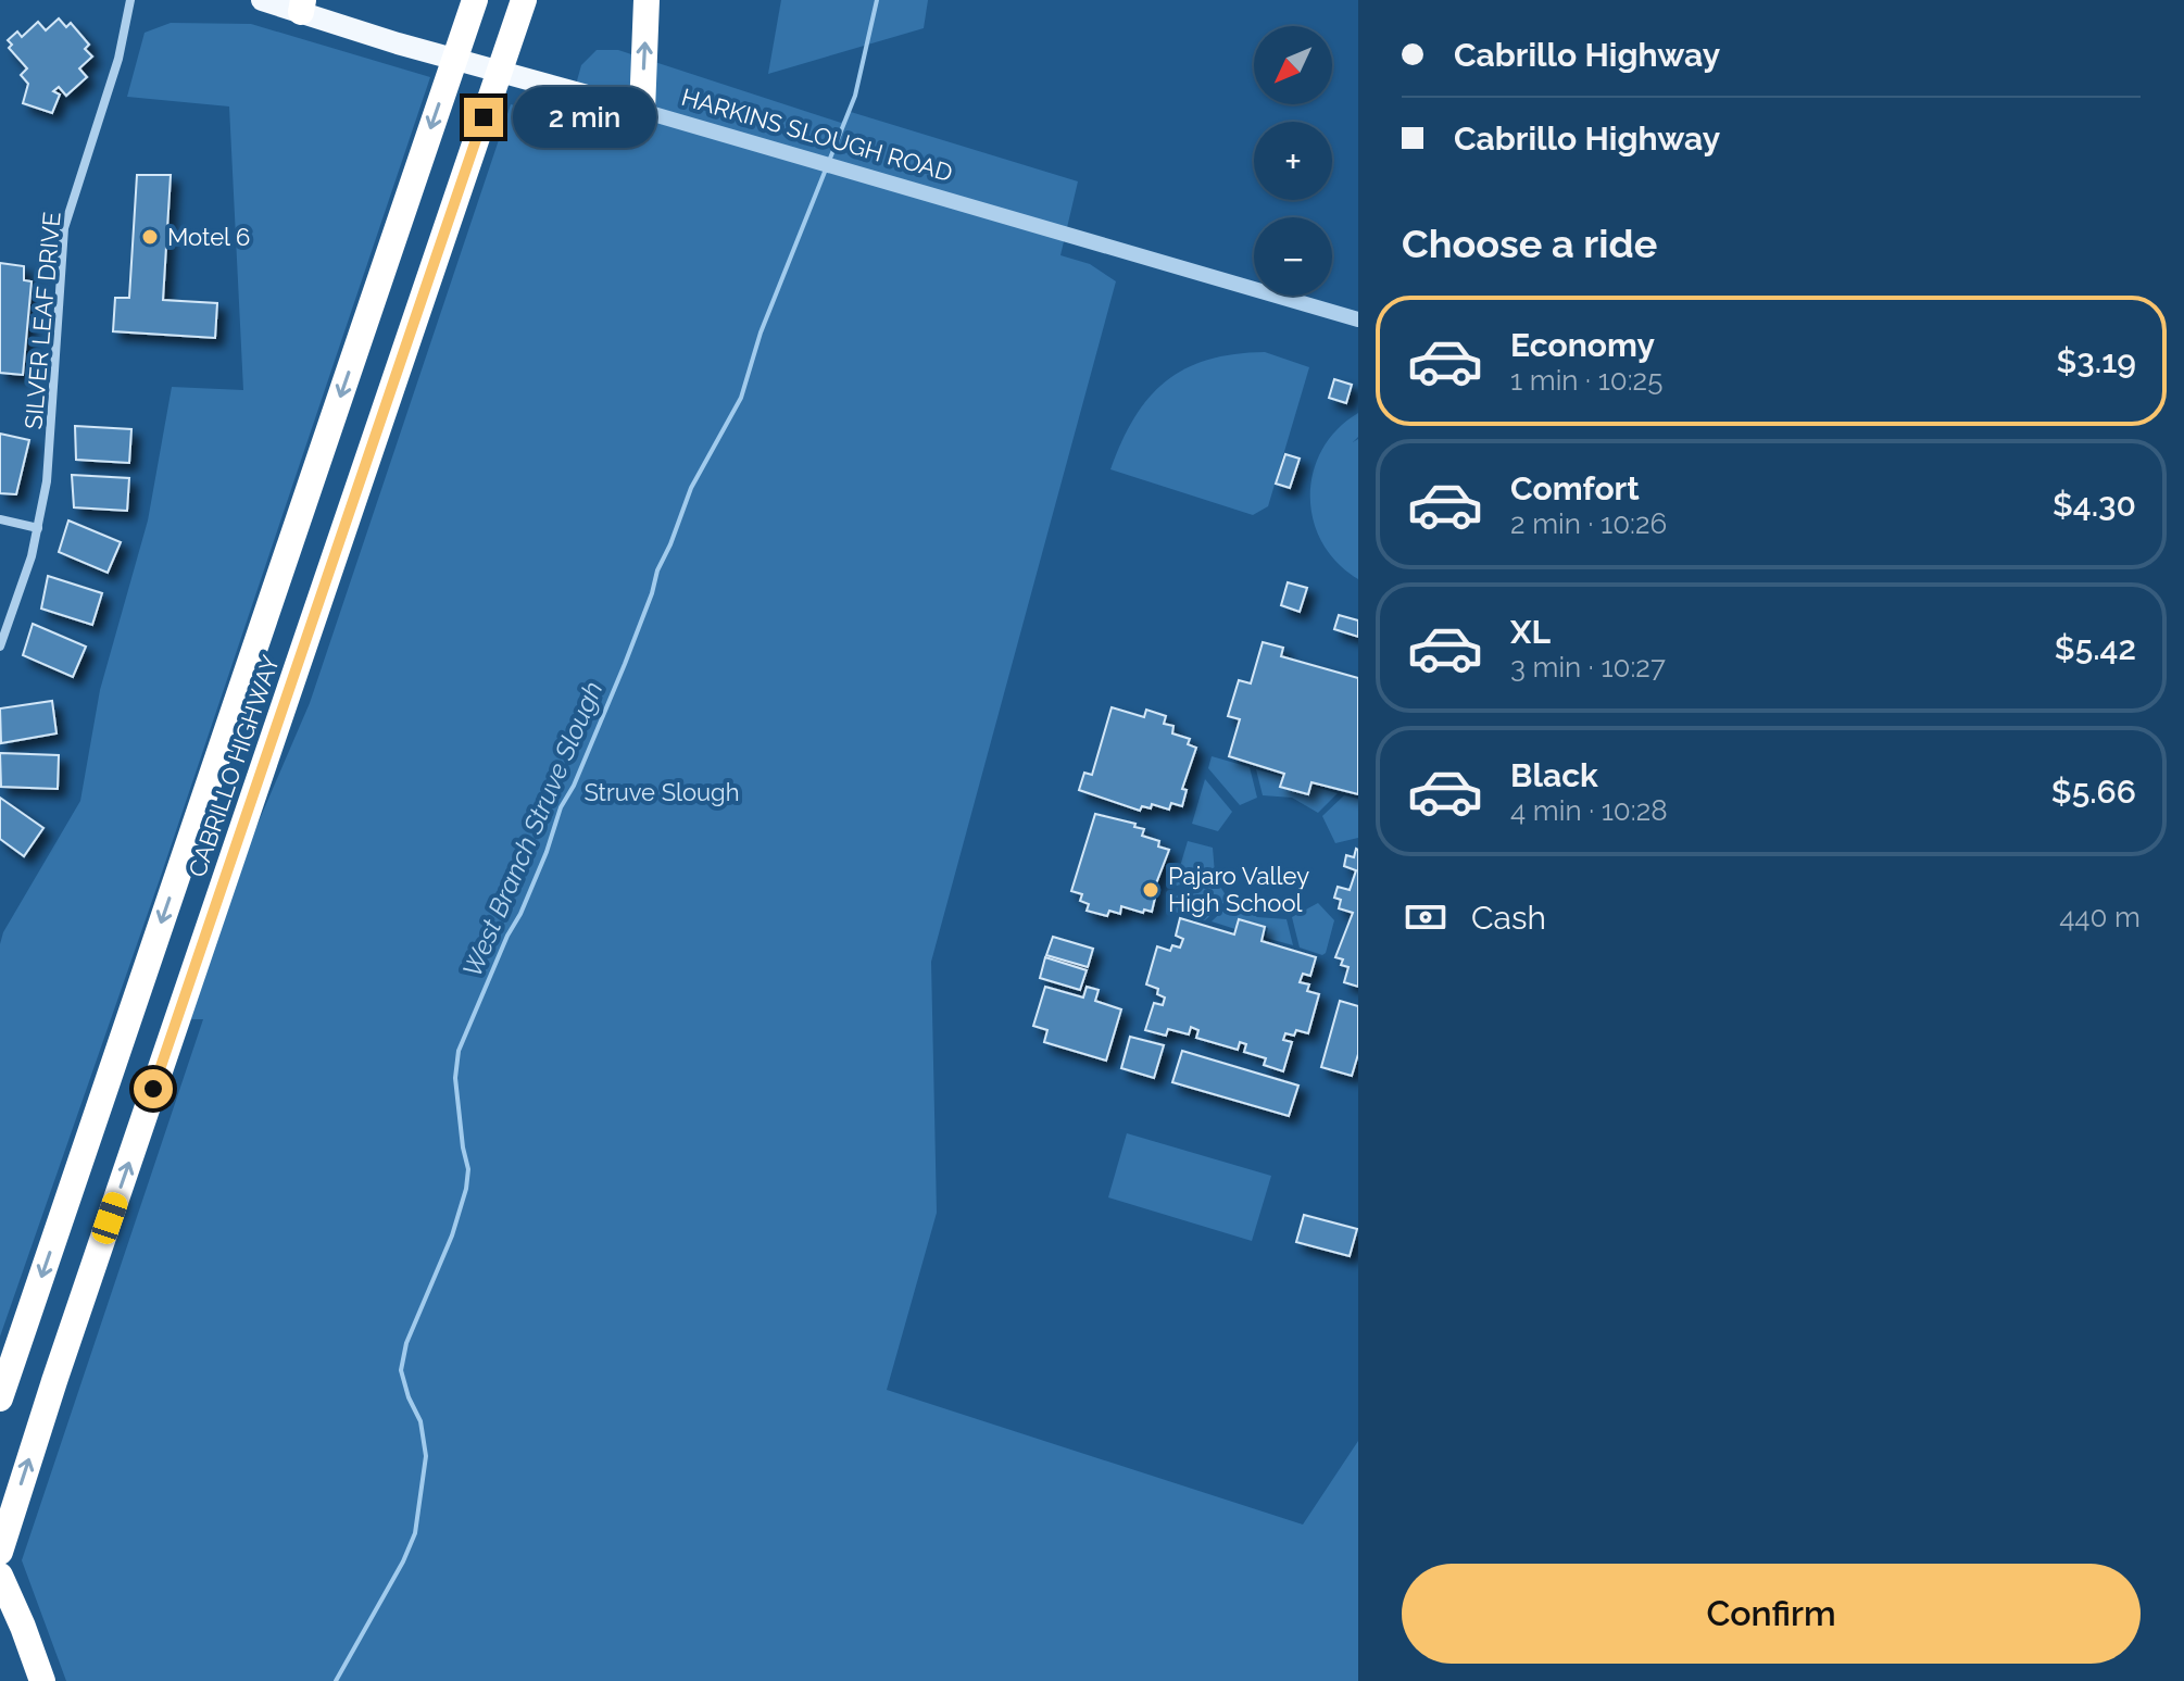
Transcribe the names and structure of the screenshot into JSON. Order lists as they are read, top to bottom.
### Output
{
  "streets": {
    "highway": ["CABRILLO HIGHWAY"],
    "main road": ["HARKINS SLOUGH ROAD"],
    "street": ["SILVER LEAF DRIVE"]
  },
  "water": ["West Branch Struve Slough"],
  "parks": ["Struve Slough"],
  "places": ["Motel 6", "Pajaro Valley High School"],
  "north": "bottom left",
  "page": {
    "banner": ["Cabrillo Highway", "Cabrillo Highway"],
    "map_buttons": ["+", "−"],
    "bubble": "2 min",
    "heading": "Choose a ride",
    "list": [
      {
        "name": "Economy",
        "note": "1 min · 10:25",
        "value": "$3.19"
      },
      {
        "name": "Comfort",
        "note": "2 min · 10:26",
        "value": "$4.30"
      },
      {
        "name": "XL",
        "note": "3 min · 10:27",
        "value": "$5.42"
      },
      {
        "name": "Black",
        "note": "4 min · 10:28",
        "value": "$5.66"
      }
    ],
    "pay": ["Cash", "440 m"],
    "buttons": "Confirm"
  }
}
